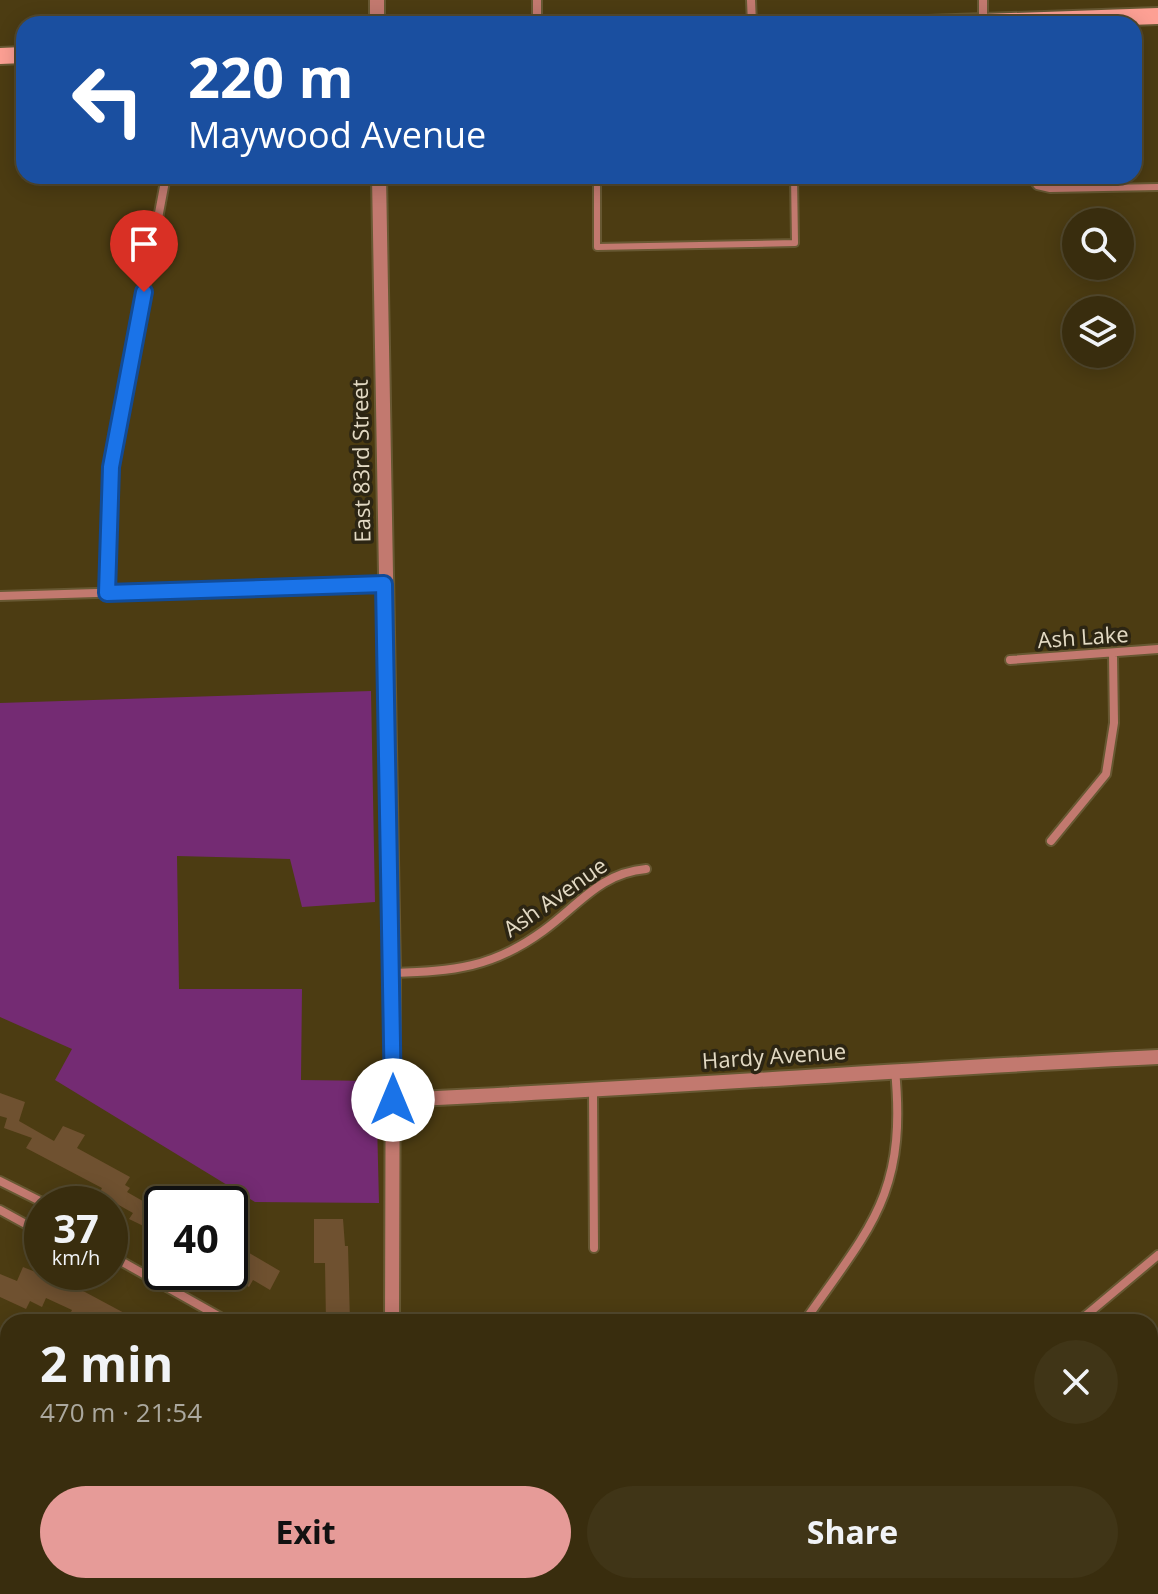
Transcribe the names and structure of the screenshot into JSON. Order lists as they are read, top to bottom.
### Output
{
  "streets": {
    "street": [
      "East 83rd Street",
      "Ash Lake",
      "Ash Avenue",
      "Hardy Avenue"
    ]
  },
  "crossings": [
    ["East 83rd Street", "Ash Avenue"],
    ["East 83rd Street", "Hardy Avenue"]
  ],
  "page": {
    "turn": ["220 m", "Maywood Avenue"],
    "speed": "37 km/h",
    "limit": "40",
    "heading": ["2 min", "470 m · 21:54"],
    "buttons": ["Exit", "Share"]
  }
}
